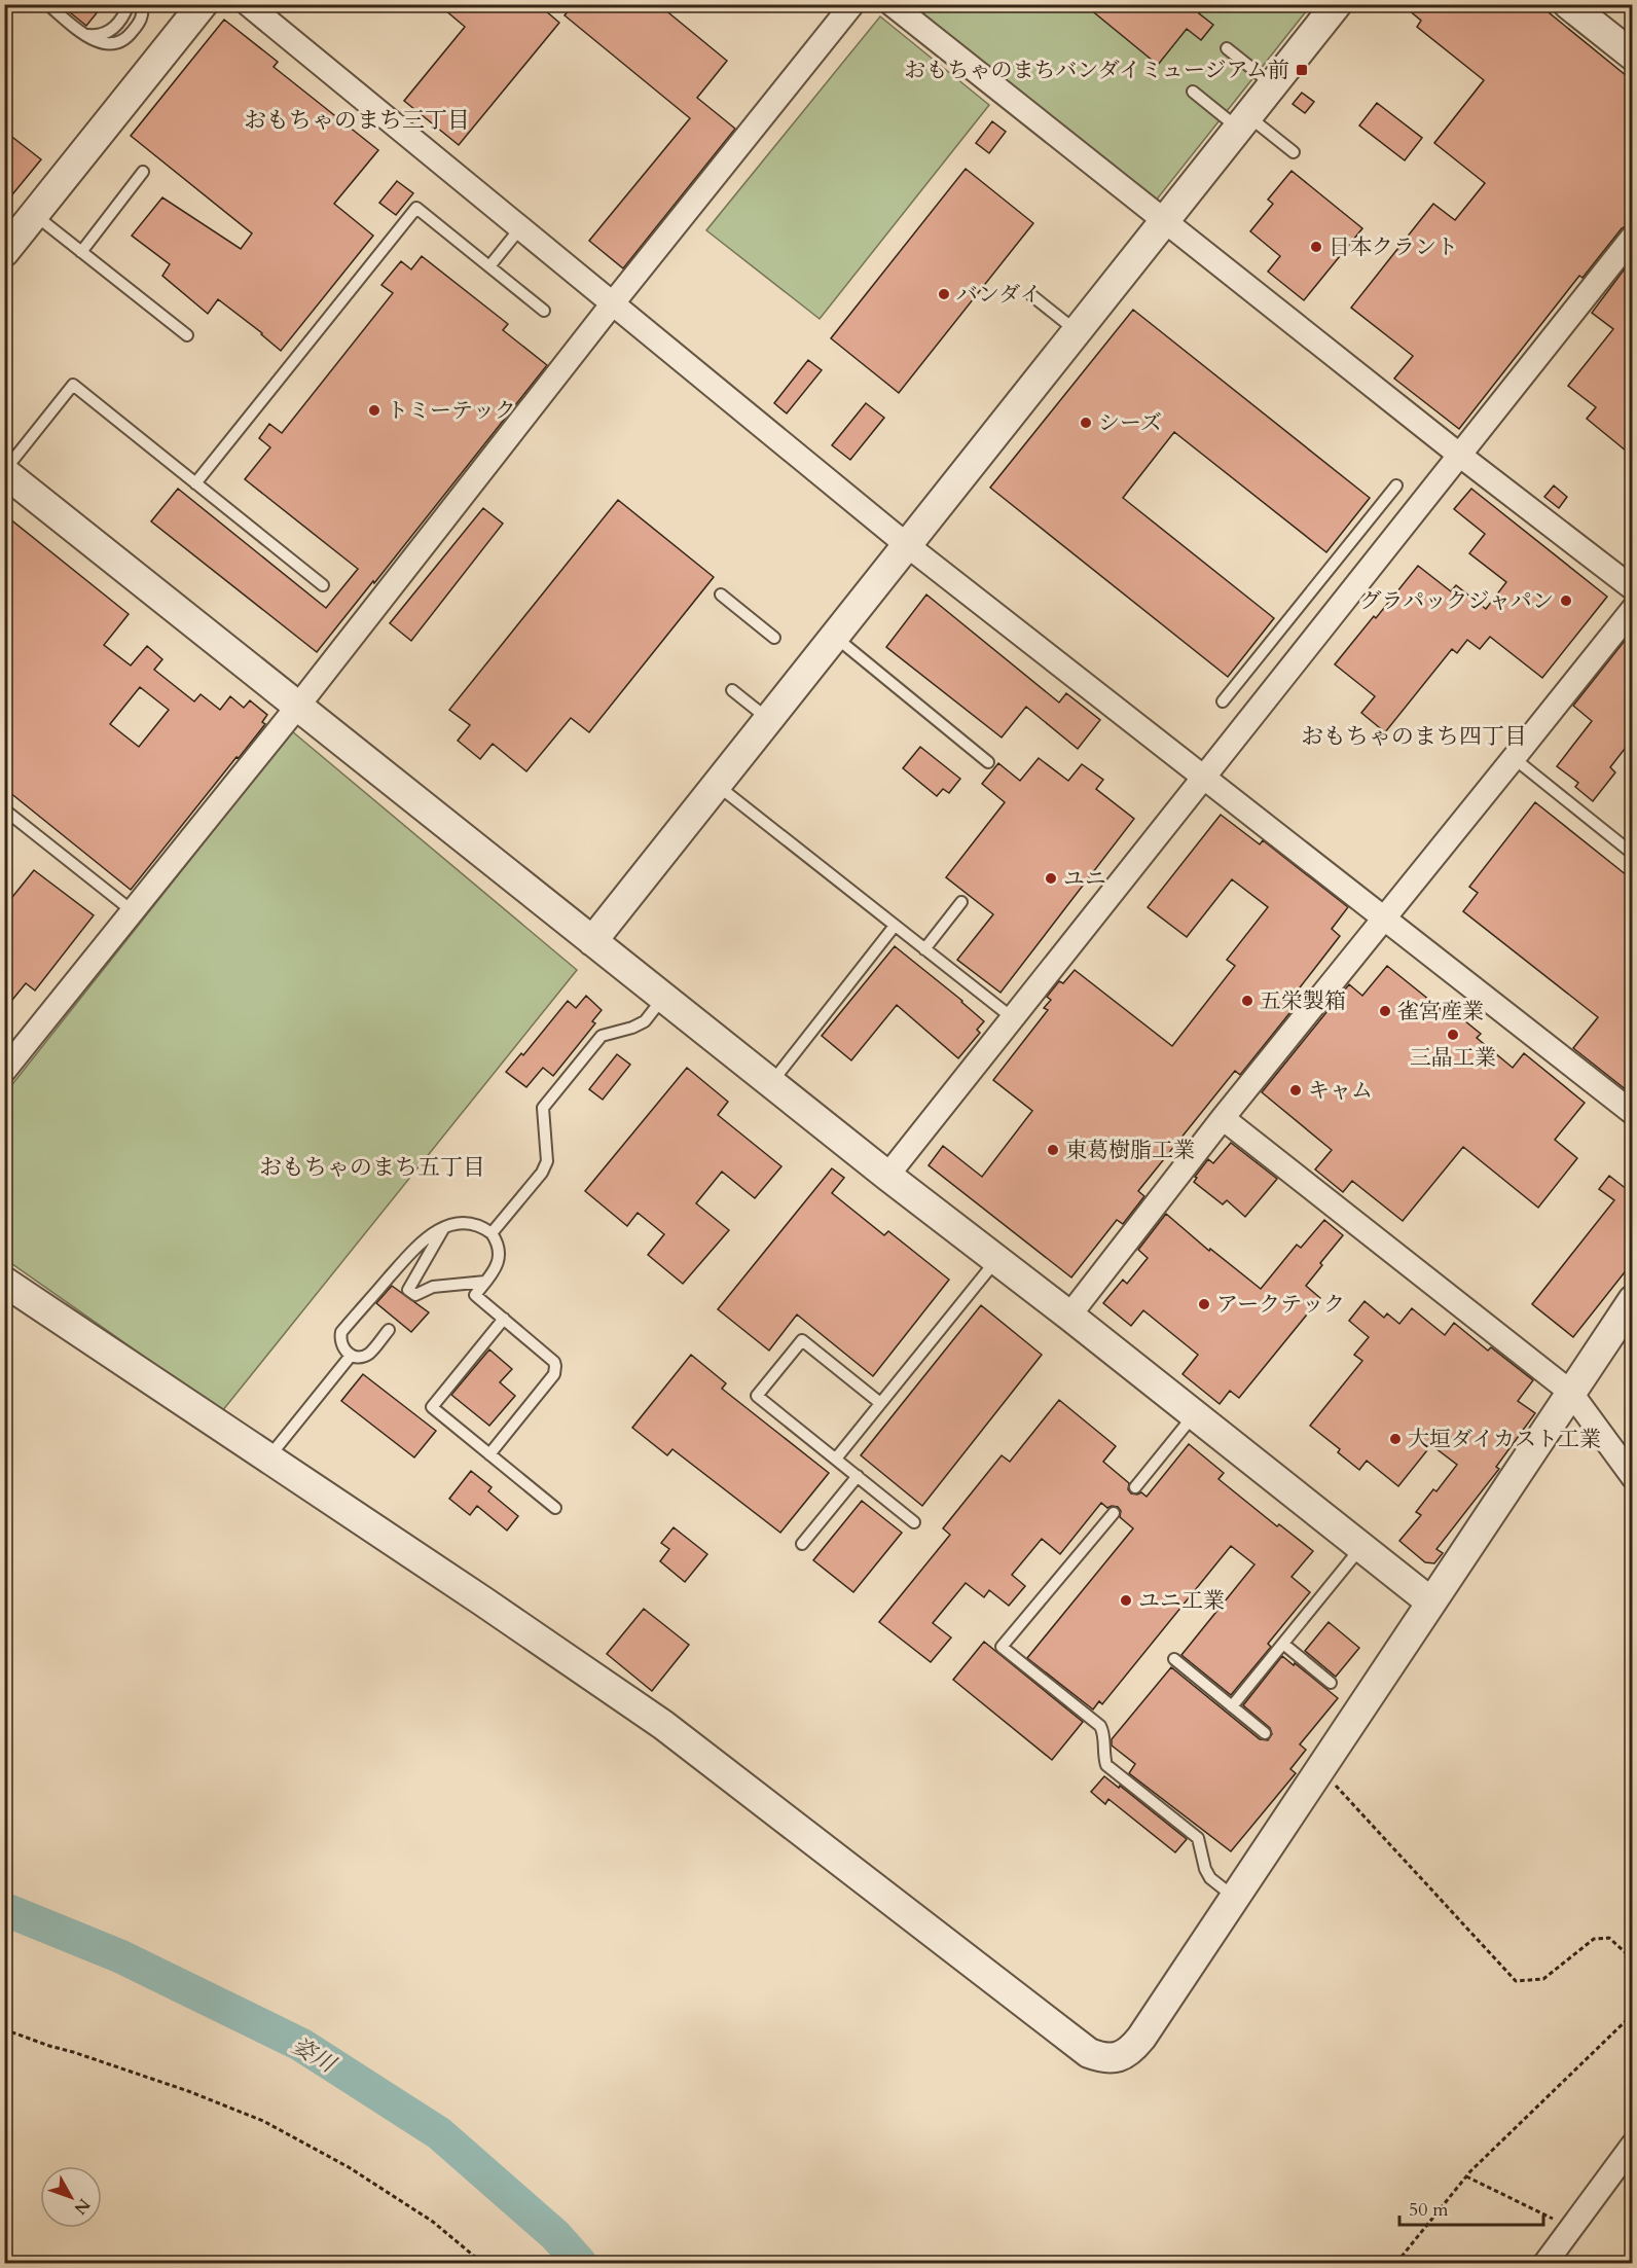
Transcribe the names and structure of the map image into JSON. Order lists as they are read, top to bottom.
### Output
{
  "districts": ["おもちゃのまち三丁目", "おもちゃのまち四丁目", "おもちゃのまち五丁目"],
  "water": ["姿川"],
  "places": {
    "transit": ["おもちゃのまちバンダイミュージアム前"],
    "other": [
      "日本クラント",
      "バンダイ",
      "トミーテック",
      "シーズ",
      "グラパックジャパン",
      "ユニ",
      "五栄製箱",
      "雀宮産業",
      "三晶工業",
      "キャム",
      "東葛樹脂工業",
      "アークテック",
      "大垣ダイカスト工業",
      "ユニ工業"
    ]
  },
  "scale_bar": "50 m",
  "north": "bottom right"
}
